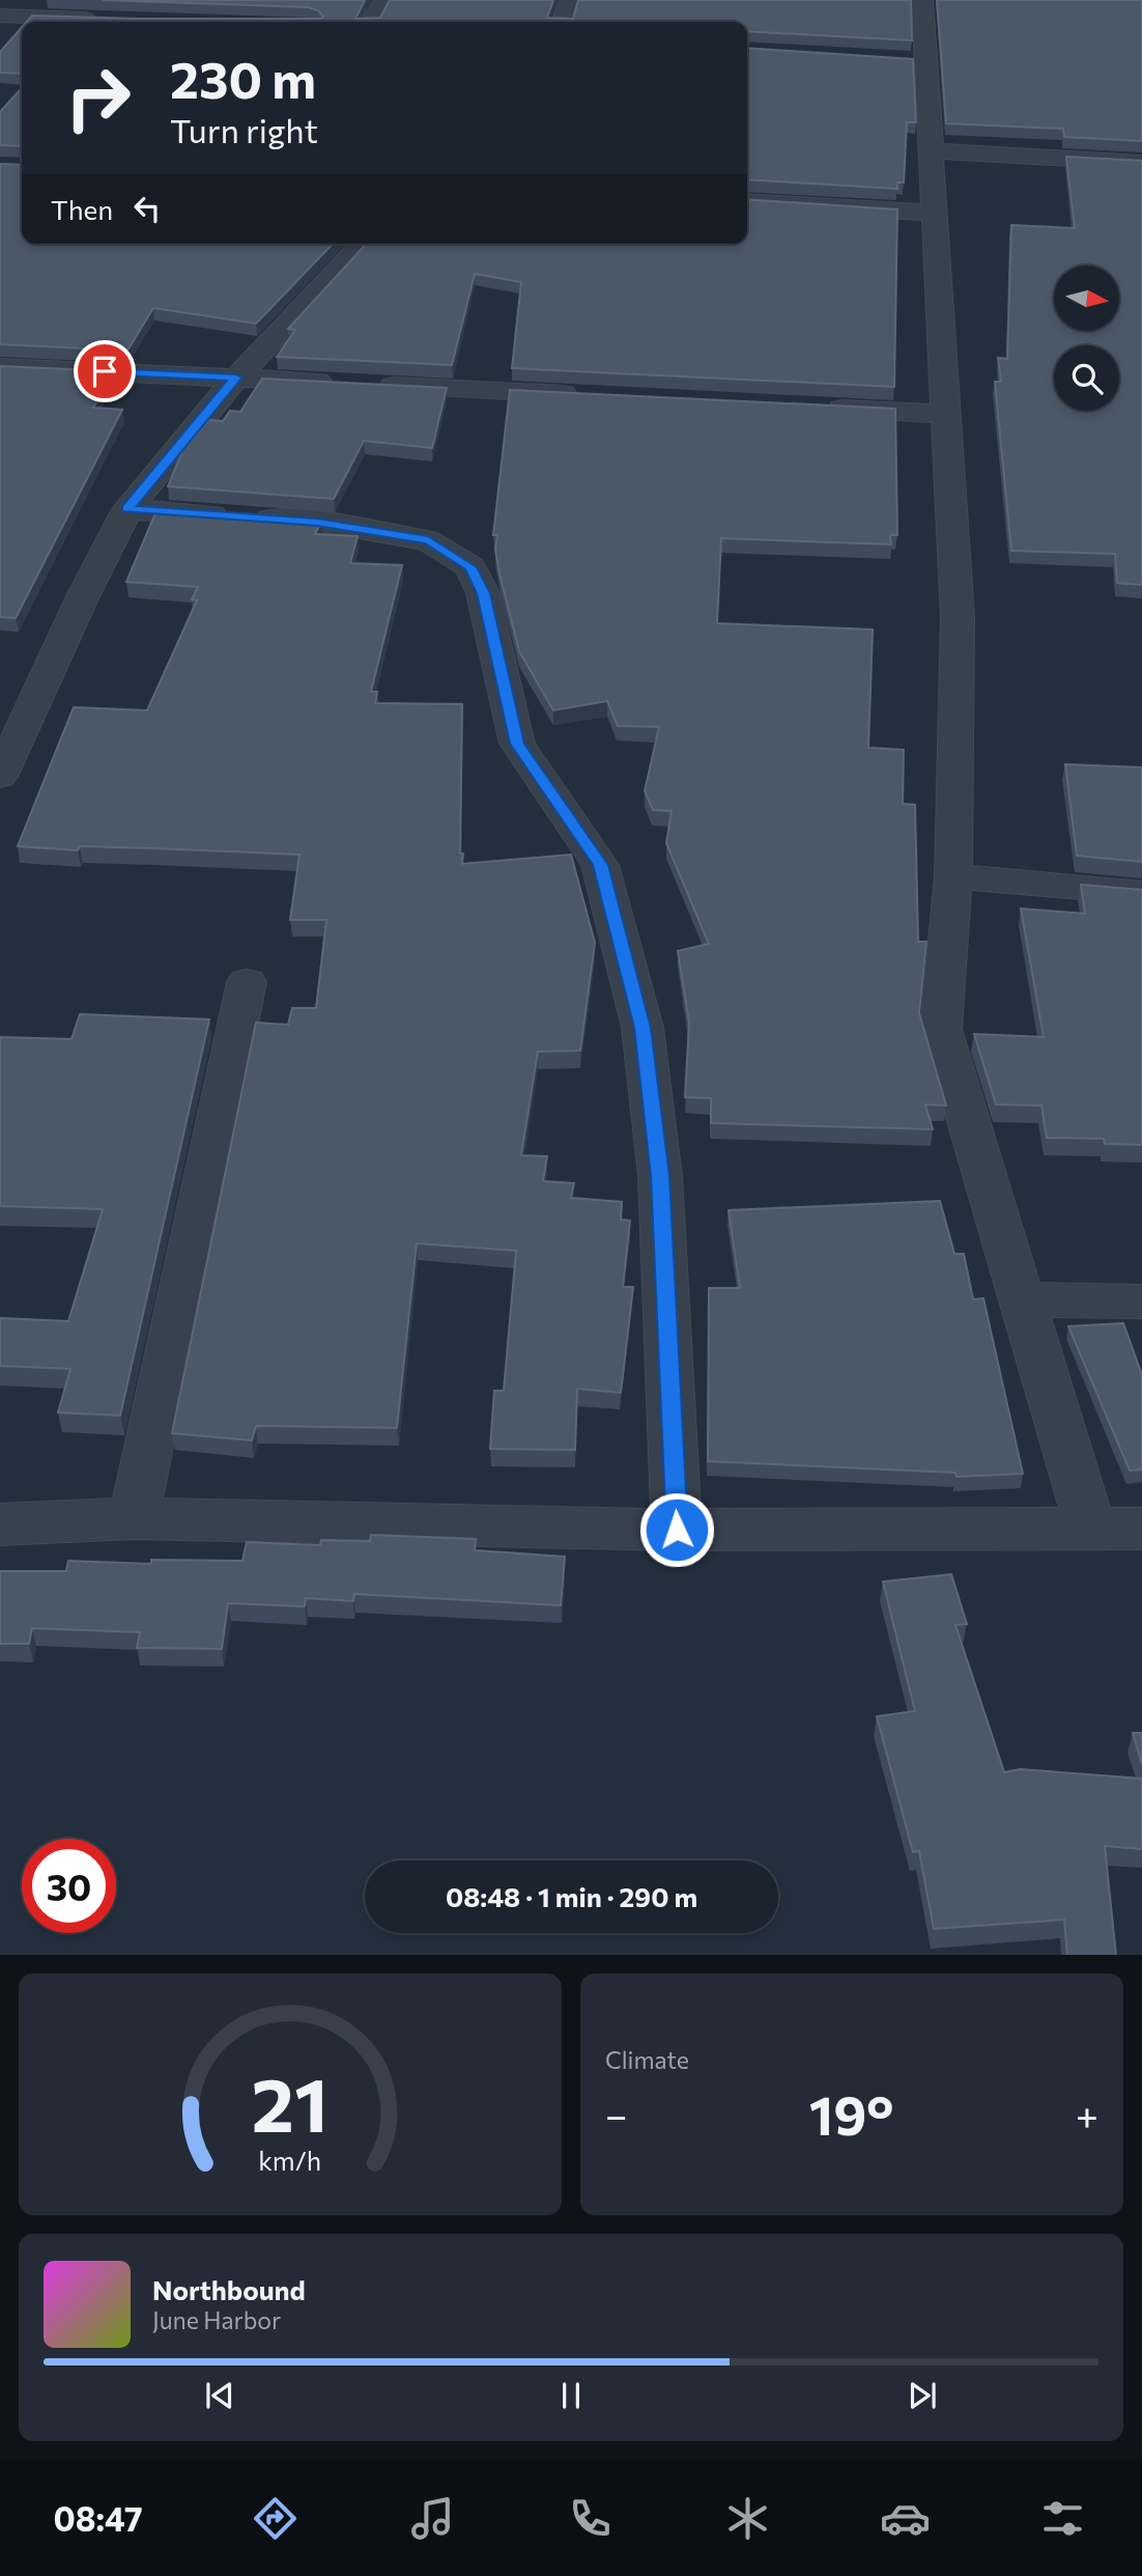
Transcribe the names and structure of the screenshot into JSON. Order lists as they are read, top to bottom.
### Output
{
  "north": "right",
  "page": {
    "turn": ["230 m", "Turn right"],
    "then": "Then",
    "limit": "30",
    "trip": "08:48 · 1 min · 290 m",
    "tile": "Climate",
    "heat": ["−", "19°", "+"],
    "song": ["Northbound", "June Harbor"],
    "tabs": "08:47",
    "gauge": ["21", "km/h"]
  }
}
